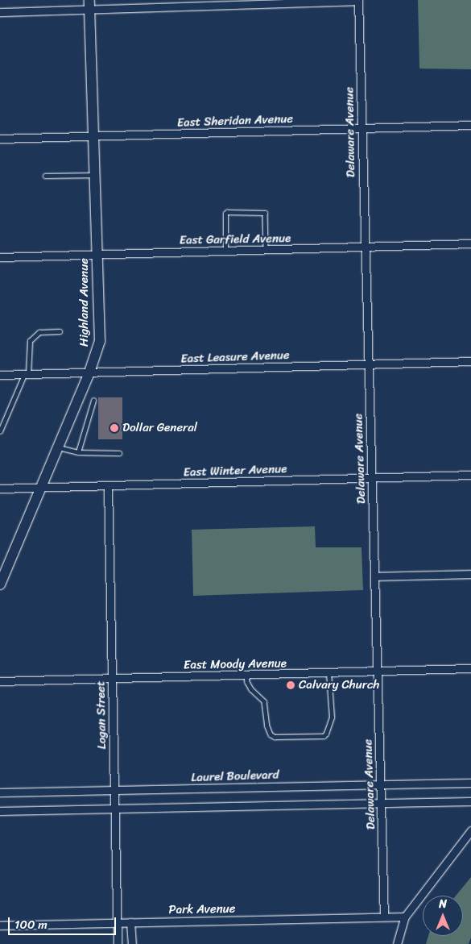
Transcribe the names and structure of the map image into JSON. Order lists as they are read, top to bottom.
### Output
{
  "streets": {
    "main road": ["Highland Avenue"],
    "street": [
      "East Sheridan Avenue",
      "Delaware Avenue",
      "East Garfield Avenue",
      "East Leasure Avenue",
      "East Winter Avenue",
      "East Moody Avenue",
      "Logan Street",
      "Laurel Boulevard",
      "Park Avenue"
    ]
  },
  "crossings": [
    ["East Sheridan Avenue", "Delaware Avenue"],
    ["East Sheridan Avenue", "Highland Avenue"],
    ["Delaware Avenue", "East Garfield Avenue"],
    ["Delaware Avenue", "East Leasure Avenue"],
    ["Delaware Avenue", "East Winter Avenue"],
    ["Delaware Avenue", "East Moody Avenue"],
    ["Delaware Avenue", "Laurel Boulevard"],
    ["Delaware Avenue", "Park Avenue"],
    ["East Garfield Avenue", "Highland Avenue"],
    ["Highland Avenue", "East Leasure Avenue"],
    ["Highland Avenue", "East Winter Avenue"],
    ["East Winter Avenue", "Logan Street"],
    ["East Moody Avenue", "Logan Street"],
    ["Logan Street", "Laurel Boulevard"],
    ["Logan Street", "Park Avenue"]
  ],
  "places": ["Dollar General", "Calvary Church"],
  "scale_bar": "100 m",
  "north": "top"
}
